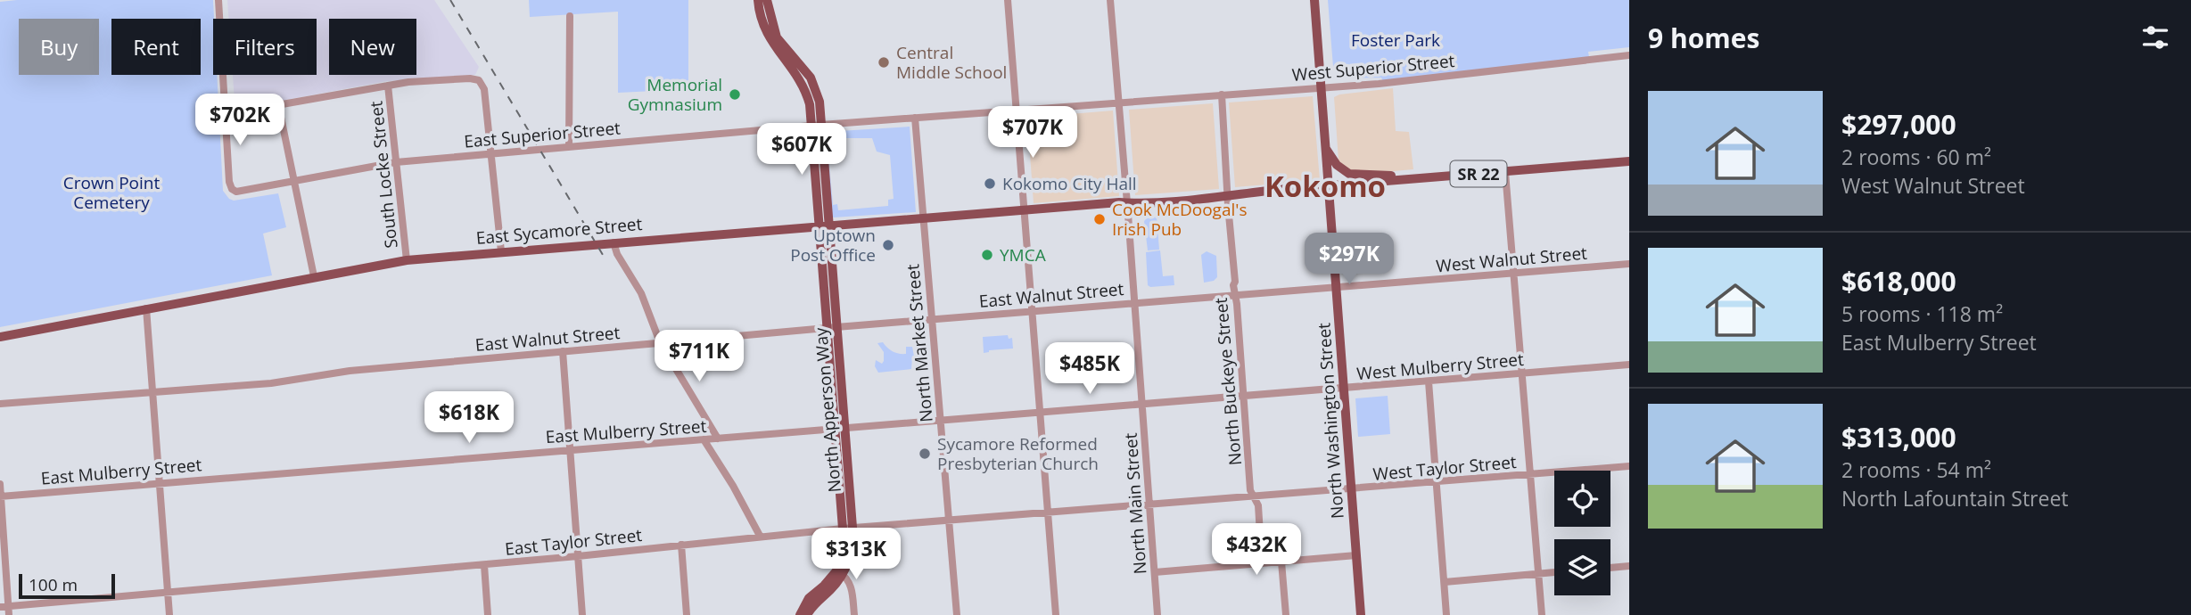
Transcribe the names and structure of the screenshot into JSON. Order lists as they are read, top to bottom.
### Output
{
  "streets": {
    "main road": [
      "SR 22",
      "East Sycamore Street",
      "North Apperson Way",
      "North Washington Street"
    ],
    "street": [
      "West Superior Street",
      "East Superior Street",
      "South Locke Street",
      "West Walnut Street",
      "East Walnut Street",
      "North Market Street",
      "West Mulberry Street",
      "North Buckeye Street",
      "East Mulberry Street",
      "West Taylor Street",
      "North Main Street",
      "East Taylor Street"
    ]
  },
  "crossings": [
    ["West Superior Street", "East Superior Street"],
    ["West Superior Street", "North Buckeye Street"],
    ["West Superior Street", "North Washington Street"],
    ["West Superior Street", "North Main Street"],
    ["East Superior Street", "South Locke Street"],
    ["East Superior Street", "North Market Street"],
    ["East Superior Street", "North Apperson Way"],
    ["East Superior Street", "North Main Street"],
    ["SR 22", "East Sycamore Street"],
    ["SR 22", "North Washington Street"],
    ["South Locke Street", "East Sycamore Street"],
    ["East Sycamore Street", "North Market Street"],
    ["East Sycamore Street", "North Buckeye Street"],
    ["East Sycamore Street", "North Apperson Way"],
    ["East Sycamore Street", "North Washington Street"],
    ["East Sycamore Street", "North Main Street"],
    ["West Walnut Street", "East Walnut Street"],
    ["West Walnut Street", "North Buckeye Street"],
    ["West Walnut Street", "North Washington Street"],
    ["West Walnut Street", "North Main Street"],
    ["East Walnut Street", "North Market Street"],
    ["East Walnut Street", "North Apperson Way"],
    ["East Walnut Street", "North Main Street"],
    ["North Market Street", "East Mulberry Street"],
    ["North Market Street", "East Taylor Street"],
    ["West Mulberry Street", "North Buckeye Street"],
    ["West Mulberry Street", "North Washington Street"],
    ["West Mulberry Street", "East Mulberry Street"],
    ["West Mulberry Street", "North Main Street"],
    ["North Buckeye Street", "West Taylor Street"],
    ["North Apperson Way", "East Mulberry Street"],
    ["North Apperson Way", "East Taylor Street"],
    ["North Washington Street", "West Taylor Street"],
    ["East Mulberry Street", "North Main Street"],
    ["West Taylor Street", "North Main Street"],
    ["West Taylor Street", "East Taylor Street"],
    ["North Main Street", "East Taylor Street"]
  ],
  "districts": ["Kokomo"],
  "parks": ["Foster Park", "Crown Point Cemetery"],
  "places": [
    "Central Middle School",
    "Memorial Gymnasium",
    "Kokomo City Hall",
    "Cook McDoogal's Irish Pub",
    "Uptown Post Office",
    "YMCA",
    "Sycamore Reformed Presbyterian Church"
  ],
  "scale_bar": "100 m",
  "page": {
    "heading": "9 homes",
    "chip": [
      "Buy",
      "Rent",
      "Filters",
      "New"
    ],
    "list": [
      {
        "name": "$297,000",
        "note": "2 rooms · 60 m² · West Walnut Street"
      },
      {
        "name": "$618,000",
        "note": "5 rooms · 118 m² · East Mulberry Street"
      },
      {
        "name": "$313,000",
        "note": "2 rooms · 54 m² · North Lafountain Street"
      }
    ],
    "price": [
      "$702K",
      "$707K",
      "$607K",
      "$297K",
      "$711K",
      "$485K",
      "$618K",
      "$432K",
      "$313K"
    ],
    "scale": "100 m"
  }
}
